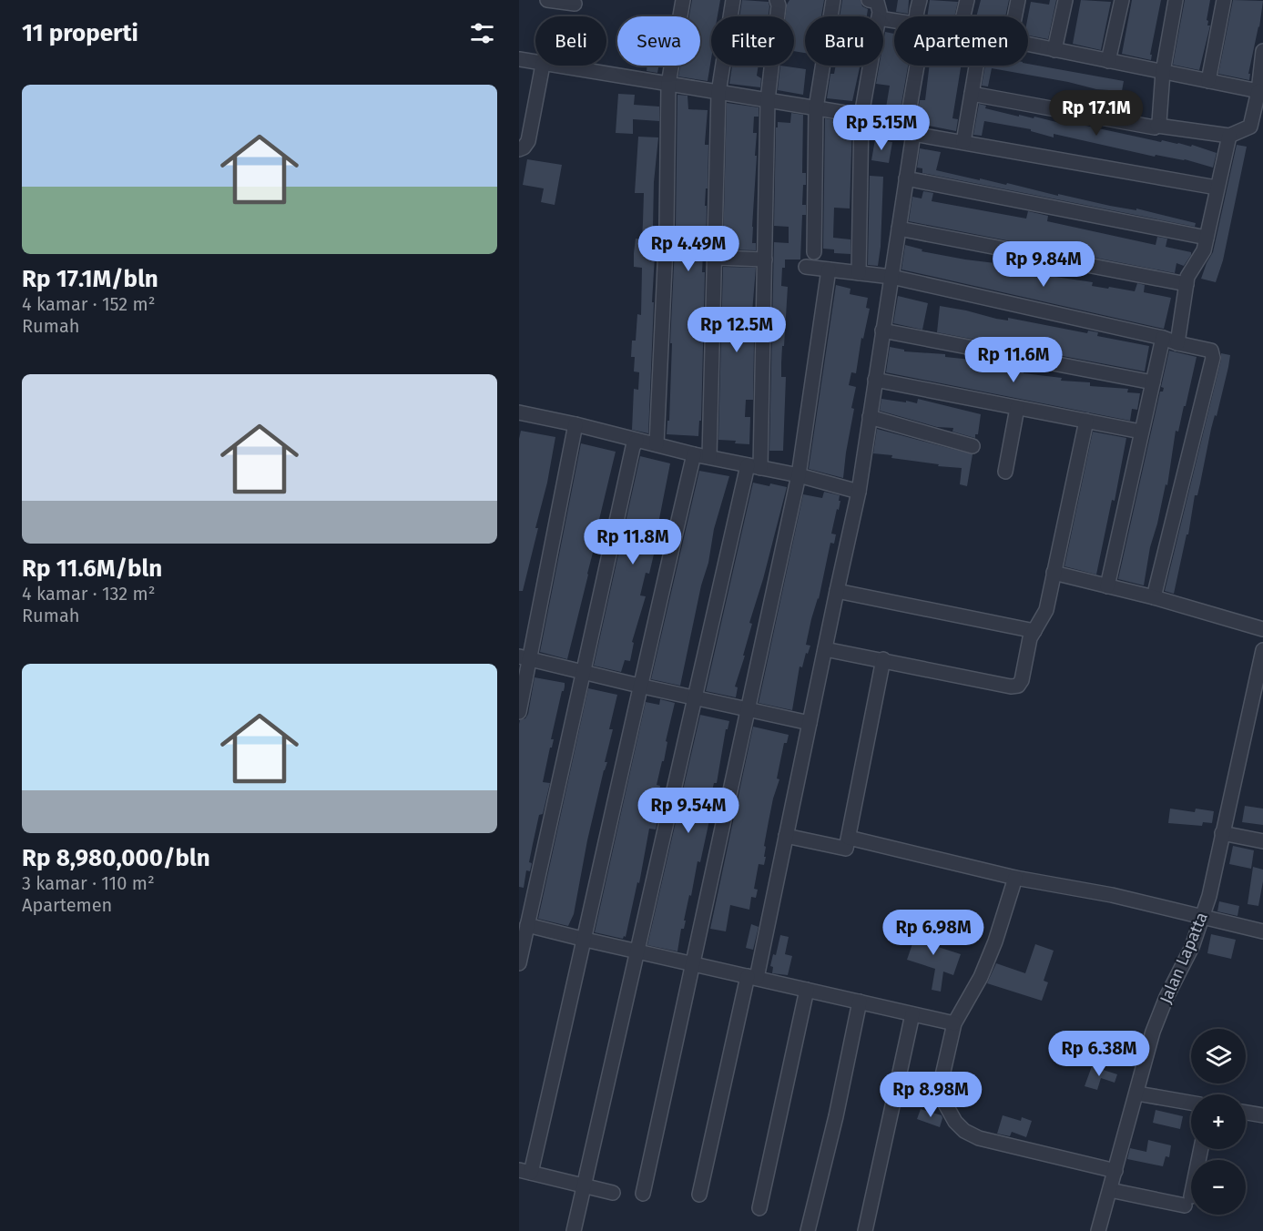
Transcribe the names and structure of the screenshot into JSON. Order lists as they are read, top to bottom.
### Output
{
  "streets": {
    "street": ["Jalan Lapatta"]
  },
  "page": {
    "heading": "11 properti",
    "chip": [
      "Beli",
      "Sewa",
      "Filter",
      "Baru",
      "Apartemen"
    ],
    "list": [
      {
        "name": "Rp 17.1M/bln",
        "note": "4 kamar · 152 m² · Rumah"
      },
      {
        "name": "Rp 11.6M/bln",
        "note": "4 kamar · 132 m² · Rumah"
      },
      {
        "name": "Rp 8,980,000/bln",
        "note": "3 kamar · 110 m² · Apartemen"
      }
    ],
    "price": [
      "Rp 17.1M",
      "Rp 5.15M",
      "Rp 4.49M",
      "Rp 9.84M",
      "Rp 12.5M",
      "Rp 11.6M",
      "Rp 11.8M",
      "Rp 9.54M",
      "Rp 6.98M",
      "Rp 6.38M",
      "Rp 8.98M"
    ],
    "map_buttons": ["+", "−"]
  }
}
